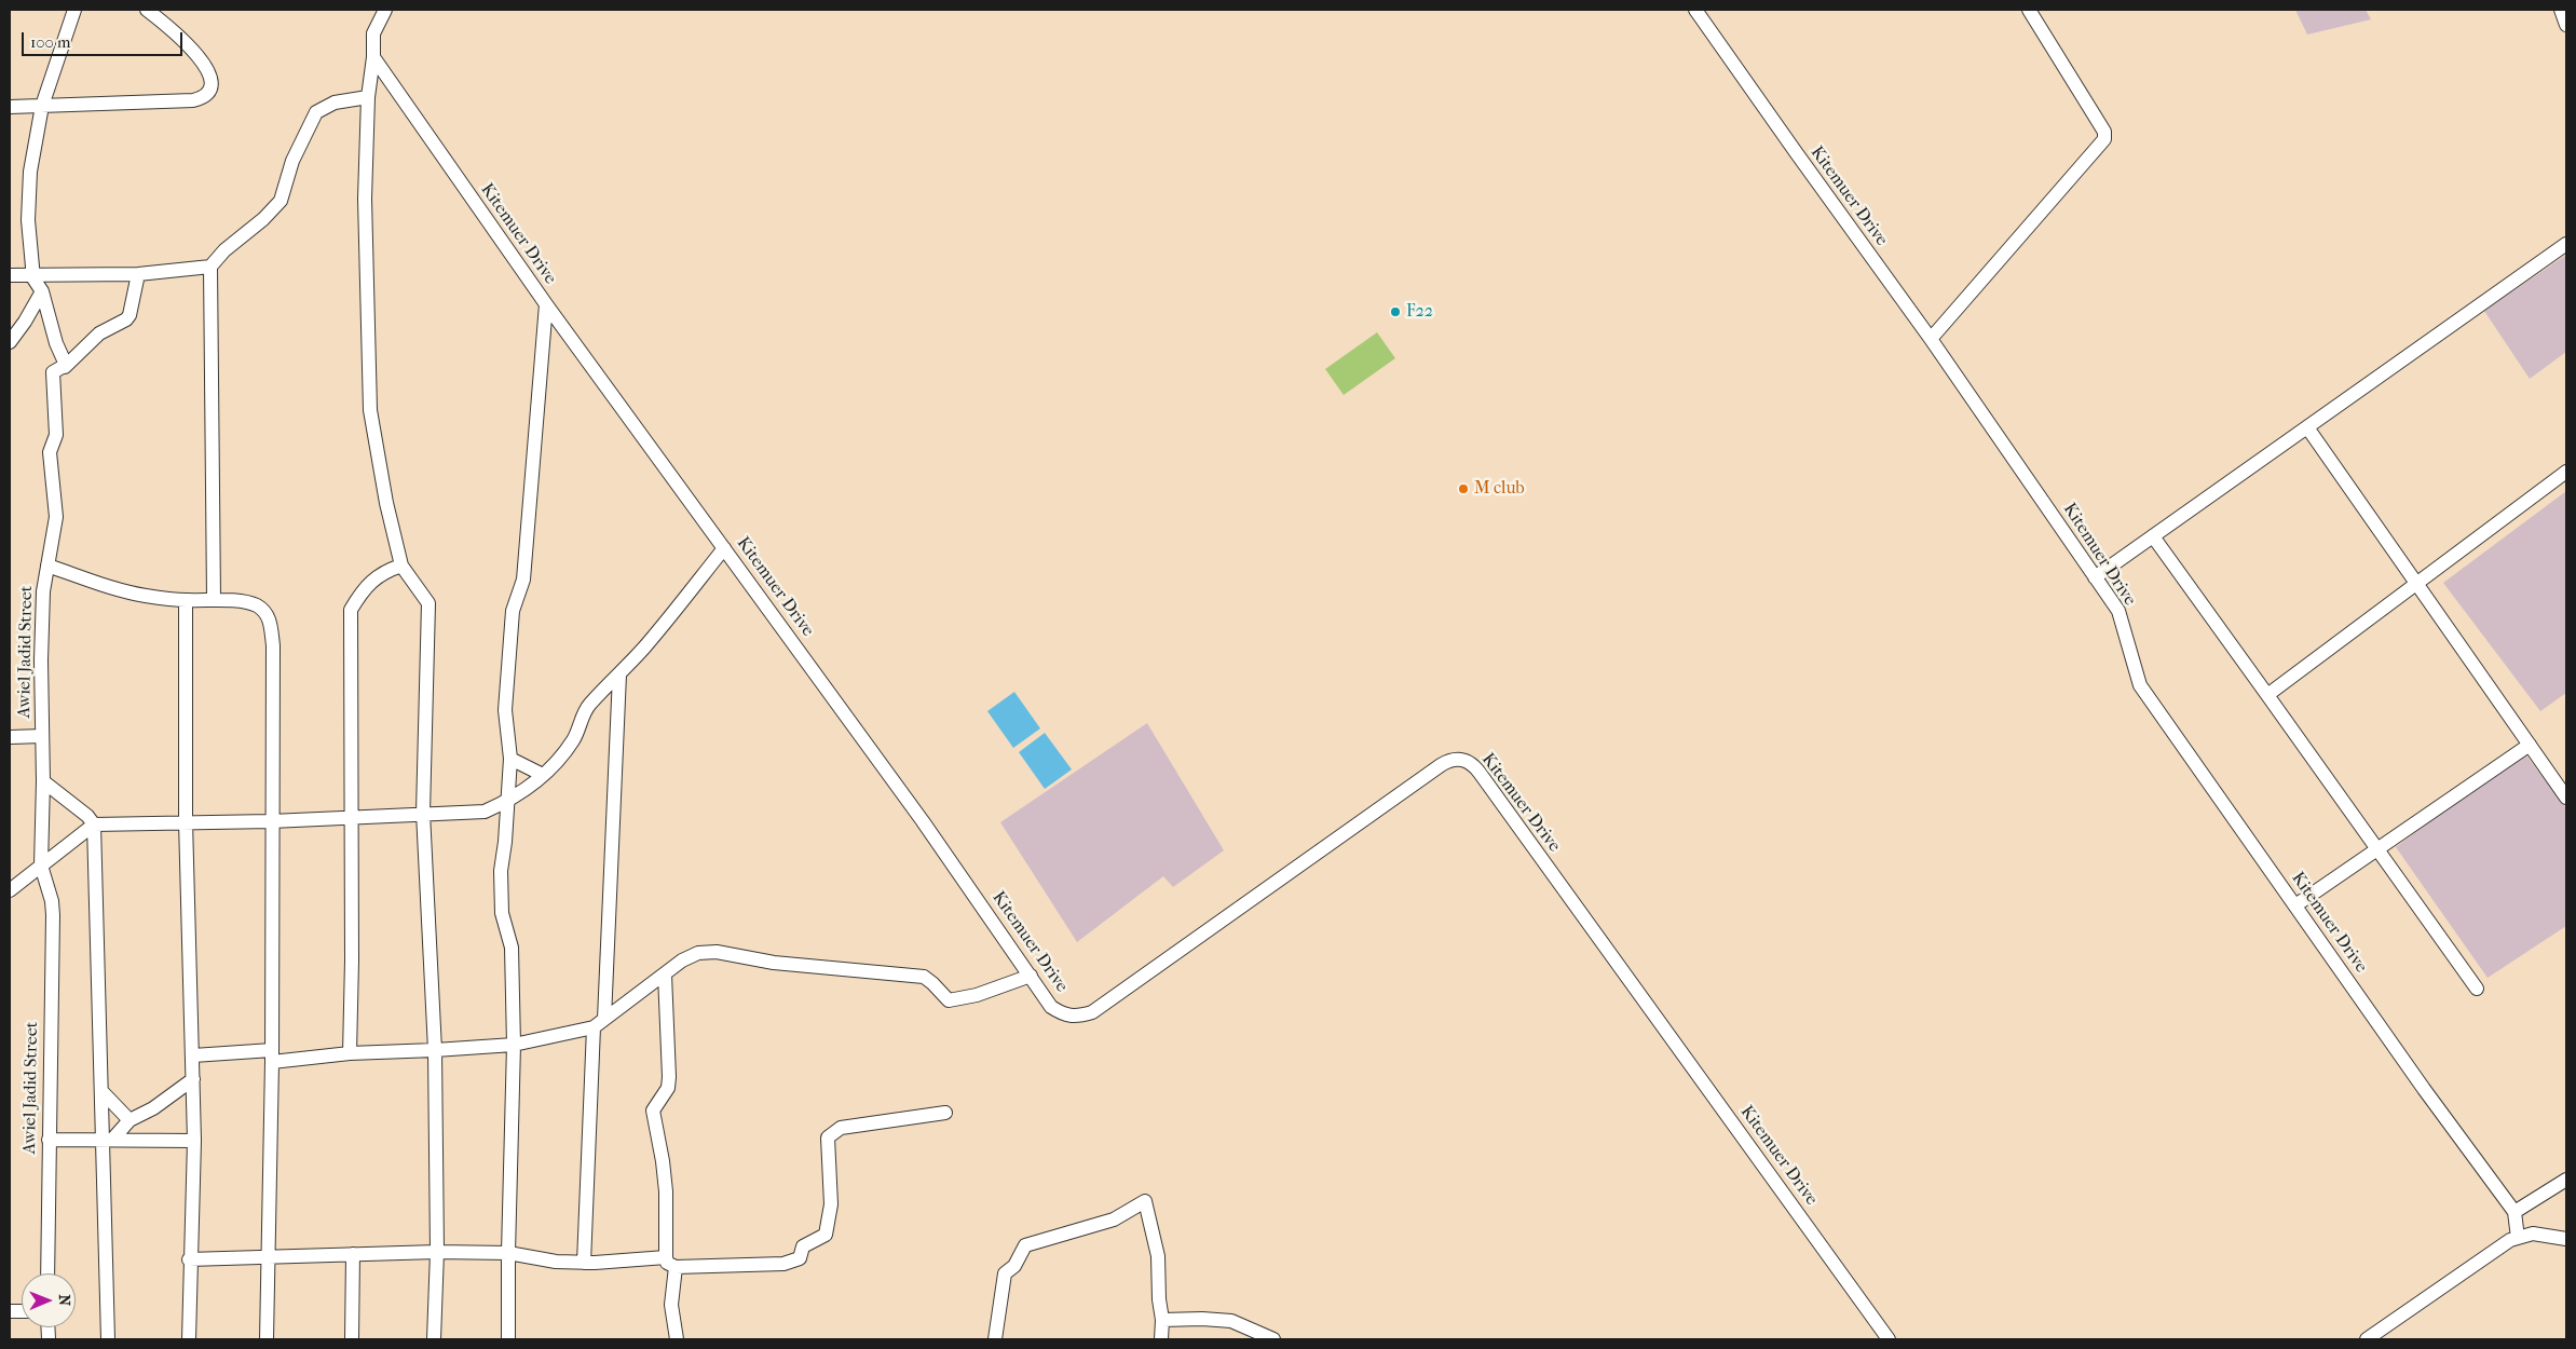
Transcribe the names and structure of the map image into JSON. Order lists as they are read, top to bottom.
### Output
{
  "streets": {
    "street": ["Kitemuer Drive", "Awiel Jadid Street"]
  },
  "places": ["F22", "M club"],
  "scale_bar": "100 m",
  "north": "right"
}
